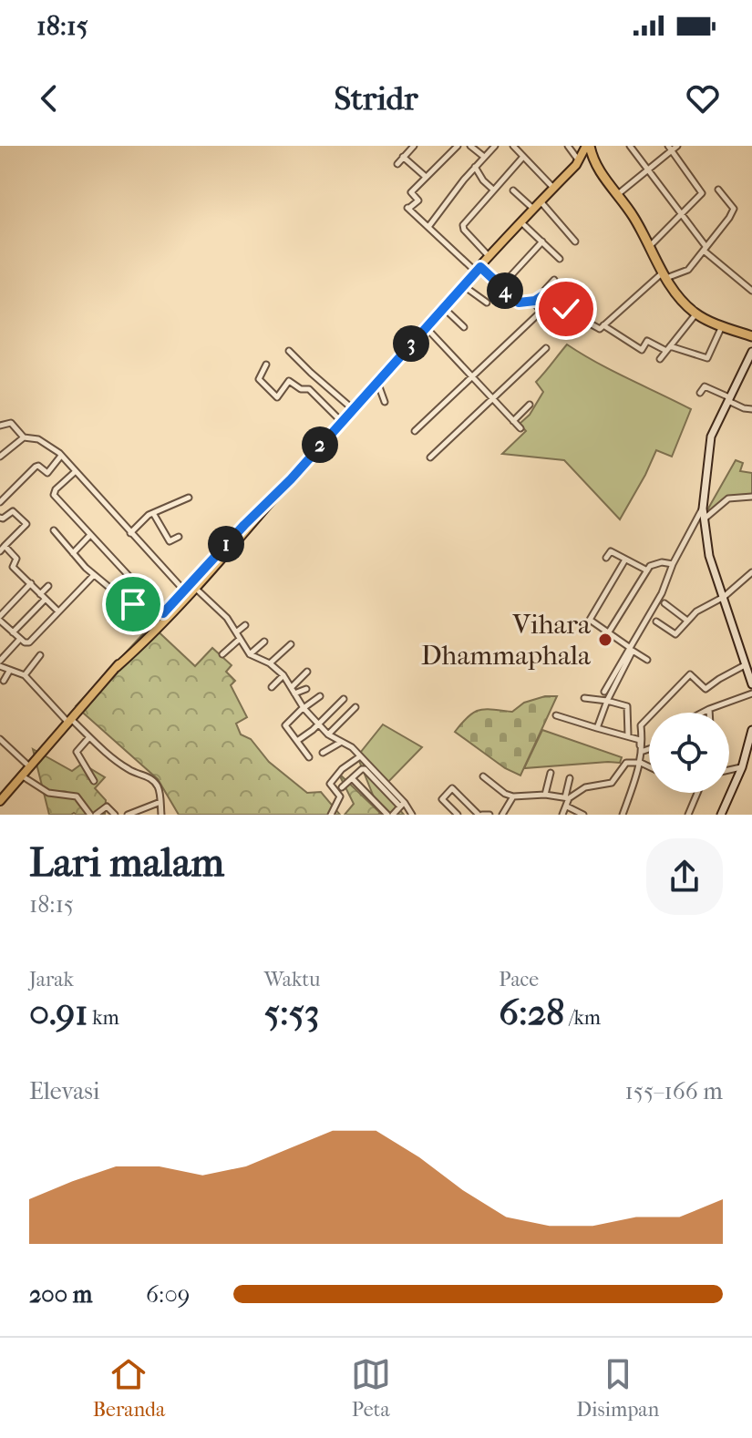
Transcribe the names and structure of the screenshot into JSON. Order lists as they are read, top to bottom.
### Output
{
  "places": ["Vihara Dhammaphala"],
  "page": {
    "status": "18:15",
    "header": "Stridr",
    "pins": [
      "4",
      "3",
      "2",
      "1"
    ],
    "heading": ["Lari malam", "18:15"],
    "stats": [
      ["Jarak", "0.91 km"],
      ["Waktu", "5:53"],
      ["Pace", "6:28 /km"]
    ],
    "chart": ["Elevasi", "155–166 m"],
    "list": [
      {
        "name": "200 m",
        "note": "6:09"
      }
    ],
    "tabs": ["Beranda", "Peta", "Disimpan"]
  }
}
